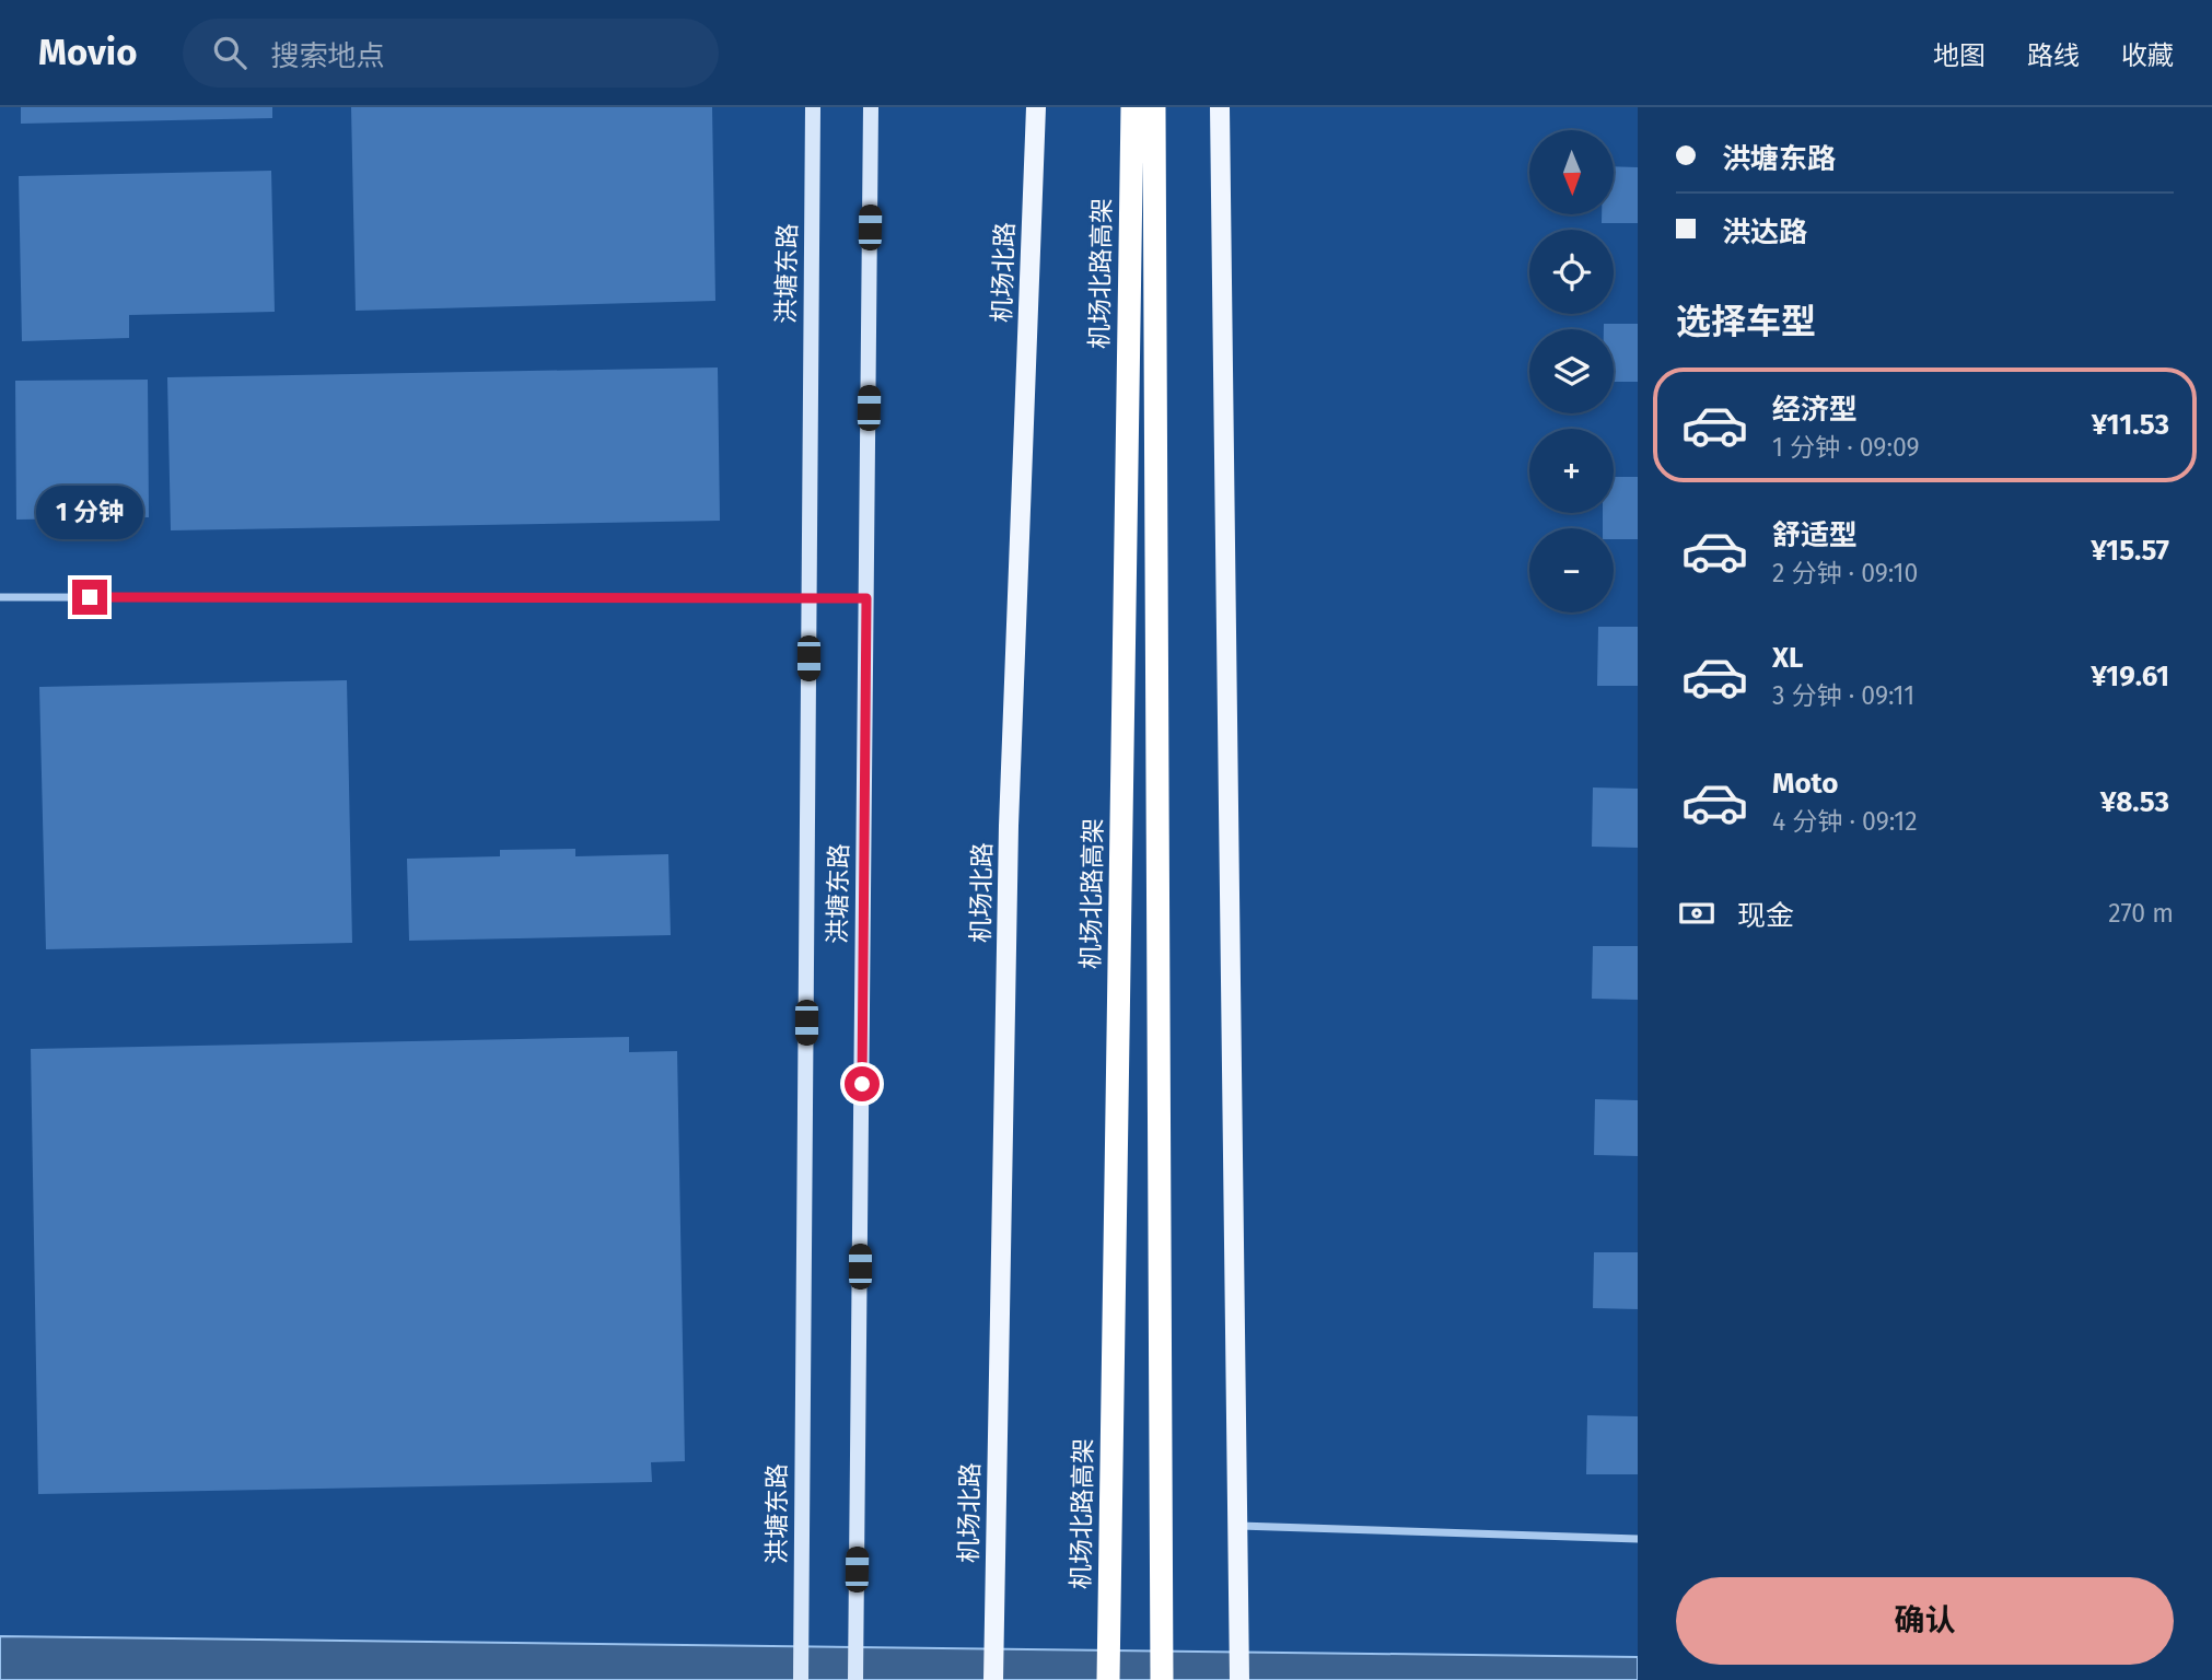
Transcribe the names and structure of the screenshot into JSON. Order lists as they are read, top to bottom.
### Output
{
  "streets": {
    "highway": ["机场北路高架"],
    "main road": ["机场北路", "洪塘东路"]
  },
  "north": "bottom",
  "page": {
    "header": "Movio",
    "search": "搜索地点",
    "nav": ["地图", "路线", "收藏"],
    "banner": ["洪塘东路", "洪达路"],
    "map_buttons": ["+", "−"],
    "heading": "选择车型",
    "list": [
      {
        "name": "经济型",
        "note": "1 分钟 · 09:09",
        "value": "¥11.53"
      },
      {
        "name": "舒适型",
        "note": "2 分钟 · 09:10",
        "value": "¥15.57"
      },
      {
        "name": "XL",
        "note": "3 分钟 · 09:11",
        "value": "¥19.61"
      },
      {
        "name": "Moto",
        "note": "4 分钟 · 09:12",
        "value": "¥8.53"
      }
    ],
    "bubble": "1 分钟",
    "pay": ["现金", "270 m"],
    "buttons": "确认"
  }
}
